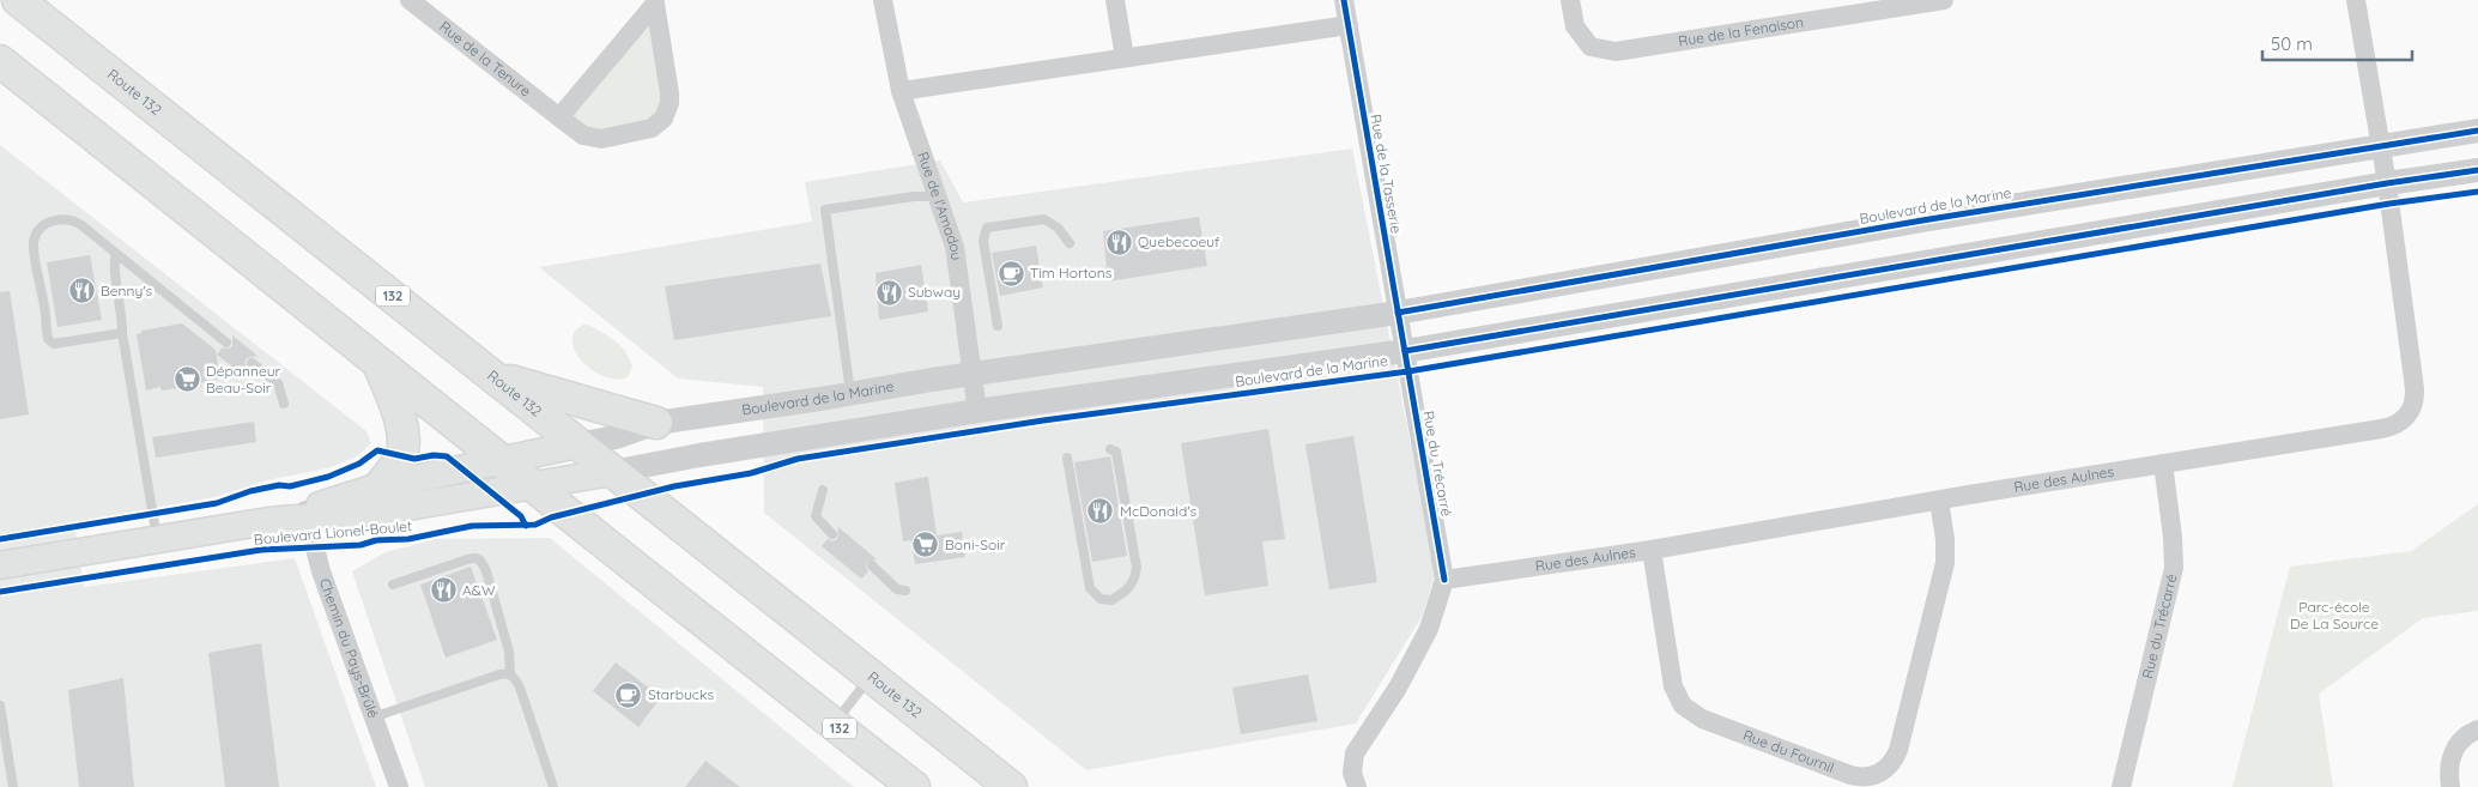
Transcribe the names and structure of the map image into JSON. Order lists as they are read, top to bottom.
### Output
{
  "streets": {
    "highway": ["Route 132", "132"],
    "main road": ["Boulevard Lionel-Boulet"],
    "street": [
      "Rue de la Fenaison",
      "Rue de la Tenure",
      "Rue de la Tasserie",
      "Rue de l'Amadou",
      "Boulevard de la Marine",
      "Rue du Trécarré",
      "Rue des Aulnes",
      "Chemin du Pays-Brûlé",
      "Rue du Fournil"
    ]
  },
  "crossings": [
    ["Route 132", "Boulevard de la Marine"],
    ["Route 132", "Boulevard Lionel-Boulet"],
    ["Rue de la Tasserie", "Boulevard de la Marine"],
    ["Rue de la Tasserie", "Rue du Trécarré"],
    ["Rue de l'Amadou", "Boulevard de la Marine"],
    ["Boulevard de la Marine", "Rue du Trécarré"],
    ["Boulevard de la Marine", "Rue des Aulnes"],
    ["Boulevard de la Marine", "Boulevard Lionel-Boulet"],
    ["132", "Boulevard Lionel-Boulet"],
    ["Rue du Trécarré", "Rue des Aulnes"],
    ["Rue des Aulnes", "Rue du Fournil"],
    ["Boulevard Lionel-Boulet", "Chemin du Pays-Brûlé"]
  ],
  "parks": ["Parc-école De La Source"],
  "places": {
    "restaurant": [
      "Quebecoeuf",
      "Benny's",
      "Subway",
      "McDonald's",
      "A&W"
    ],
    "cafe": ["Tim Hortons", "Starbucks"],
    "supermarket": ["Dépanneur Beau-Soir", "Boni-Soir"]
  },
  "scale_bar": "50 m"
}
